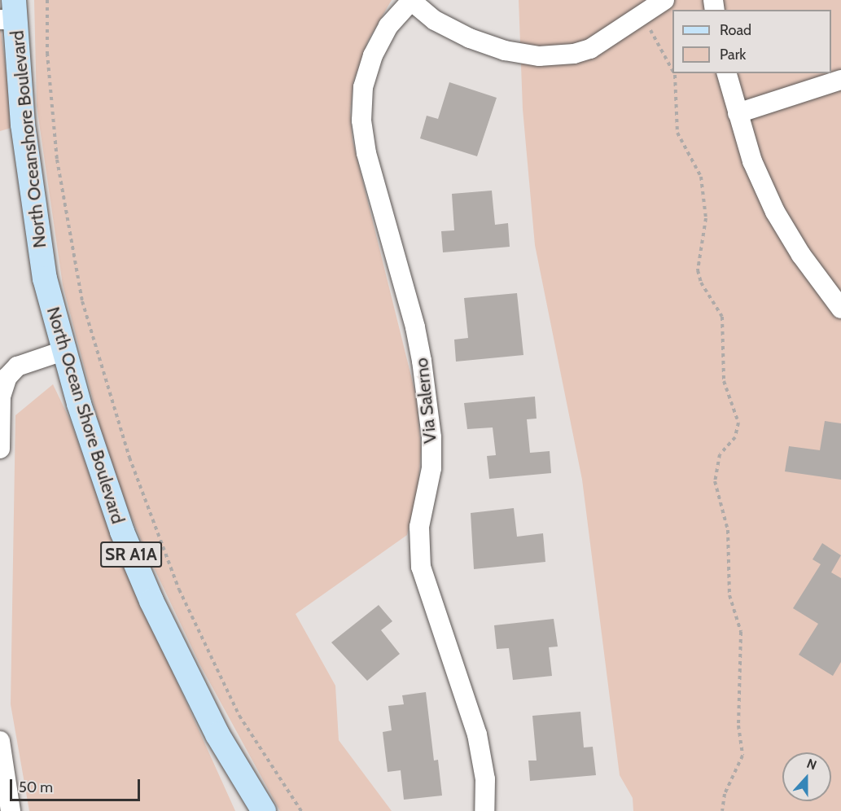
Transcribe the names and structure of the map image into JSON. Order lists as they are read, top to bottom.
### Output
{
  "streets": {
    "main road": ["North Oceanshore Boulevard", "North Ocean Shore Boulevard", "SR A1A"],
    "street": ["Via Salerno"]
  },
  "crossings": [
    ["North Oceanshore Boulevard", "North Ocean Shore Boulevard"]
  ],
  "legend": ["Road", "Park"],
  "scale_bar": "50 m",
  "north": "top"
}
